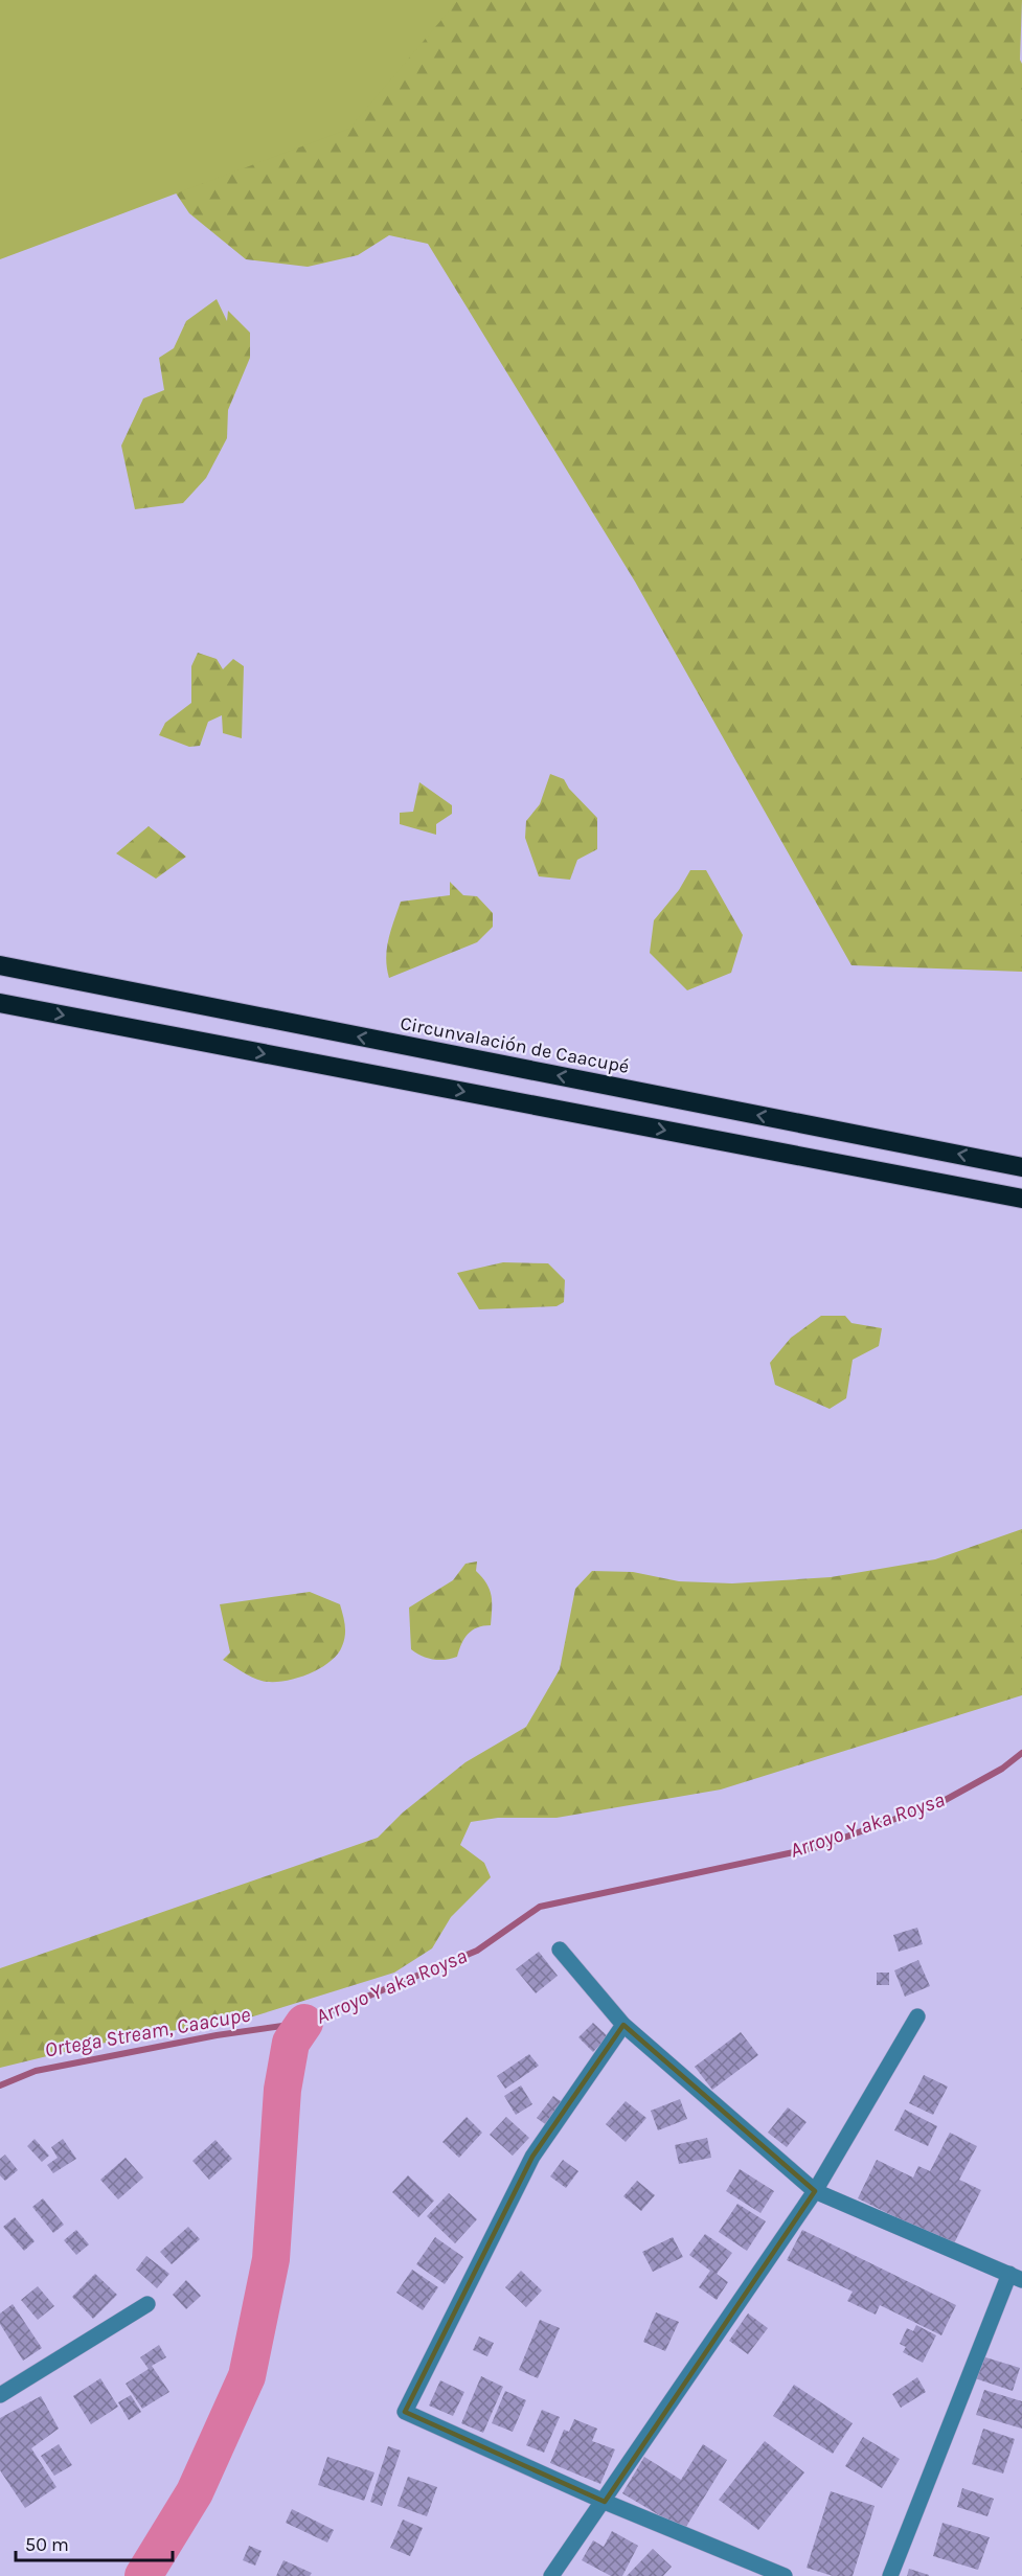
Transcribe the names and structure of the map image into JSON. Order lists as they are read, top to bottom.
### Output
{
  "streets": {
    "highway": ["Circunvalación de Caacupé"]
  },
  "water": ["Arroyo Y aka Roysa", "Ortega Stream, Caacupe"],
  "scale_bar": "50 m"
}
